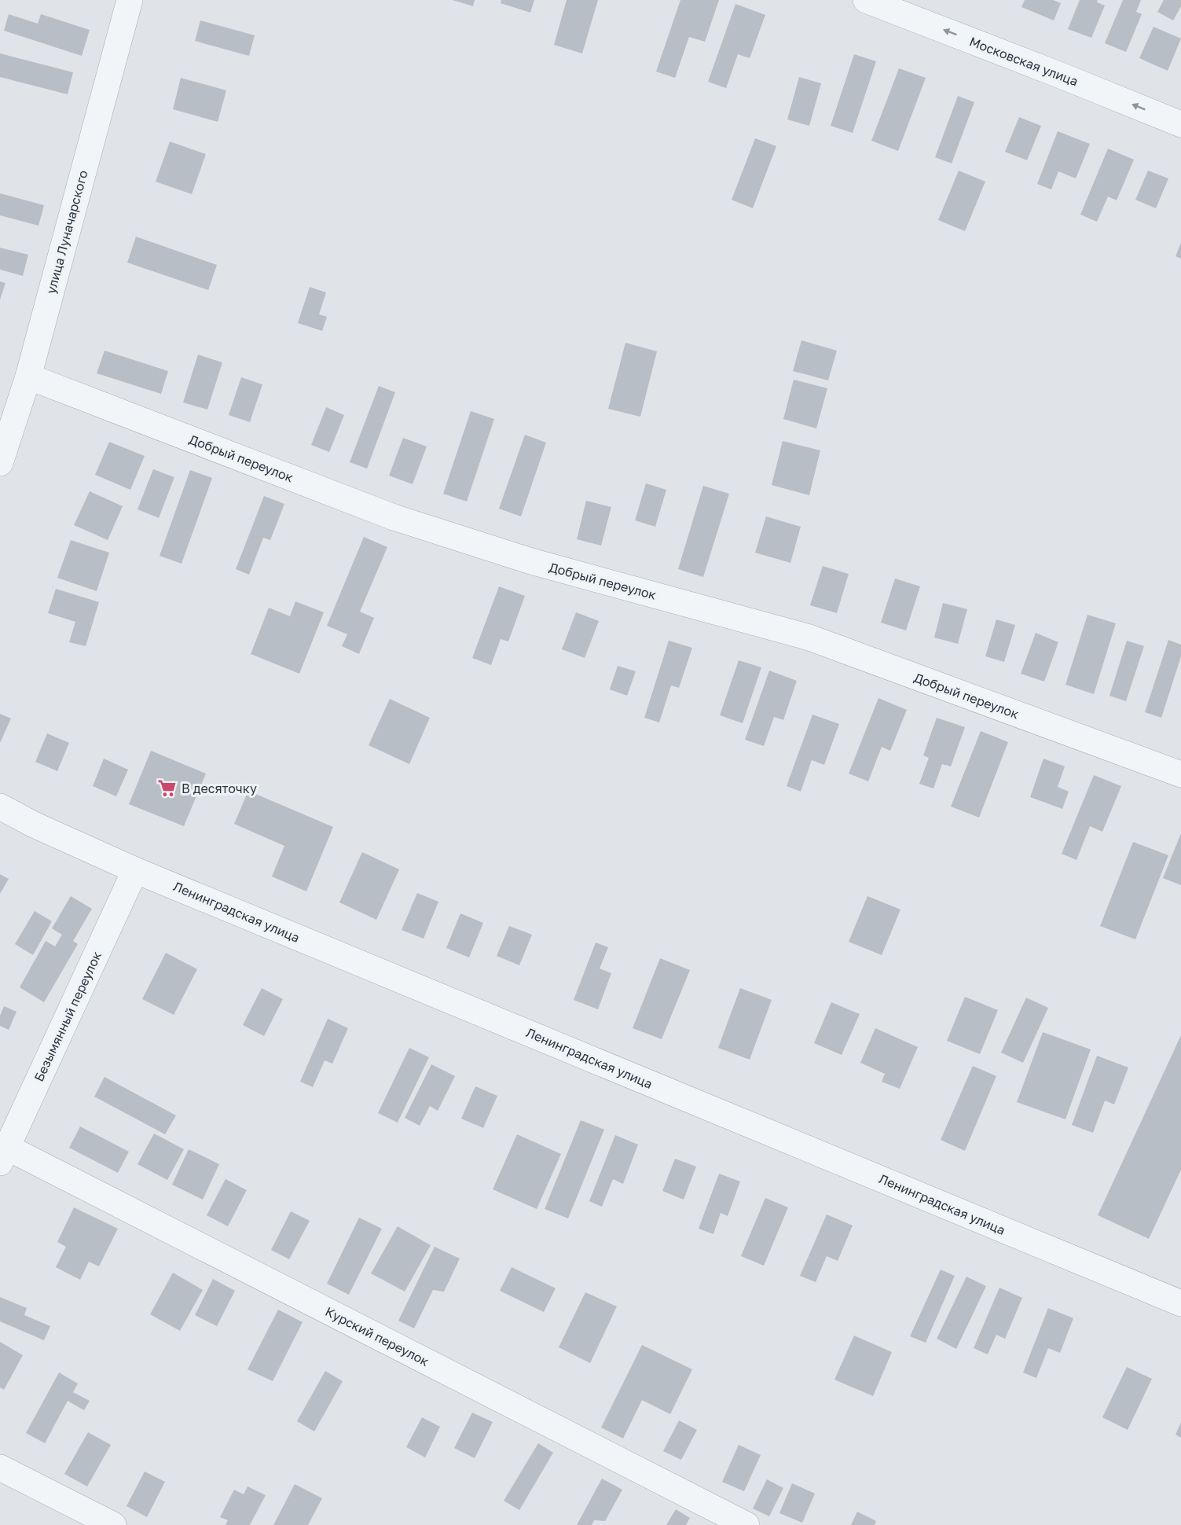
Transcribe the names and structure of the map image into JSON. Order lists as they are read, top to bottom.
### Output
{
  "streets": {
    "street": [
      "Московская улица",
      "улица Луначарского",
      "Добрый переулок",
      "Ленинградская улица",
      "Безымянный переулок",
      "Курский переулок"
    ]
  },
  "crossings": [
    ["улица Луначарского", "Добрый переулок"],
    ["Ленинградская улица", "Безымянный переулок"],
    ["Безымянный переулок", "Курский переулок"]
  ],
  "one_way": ["Московская улица"],
  "places": {
    "supermarket": ["В десяточку"]
  }
}
